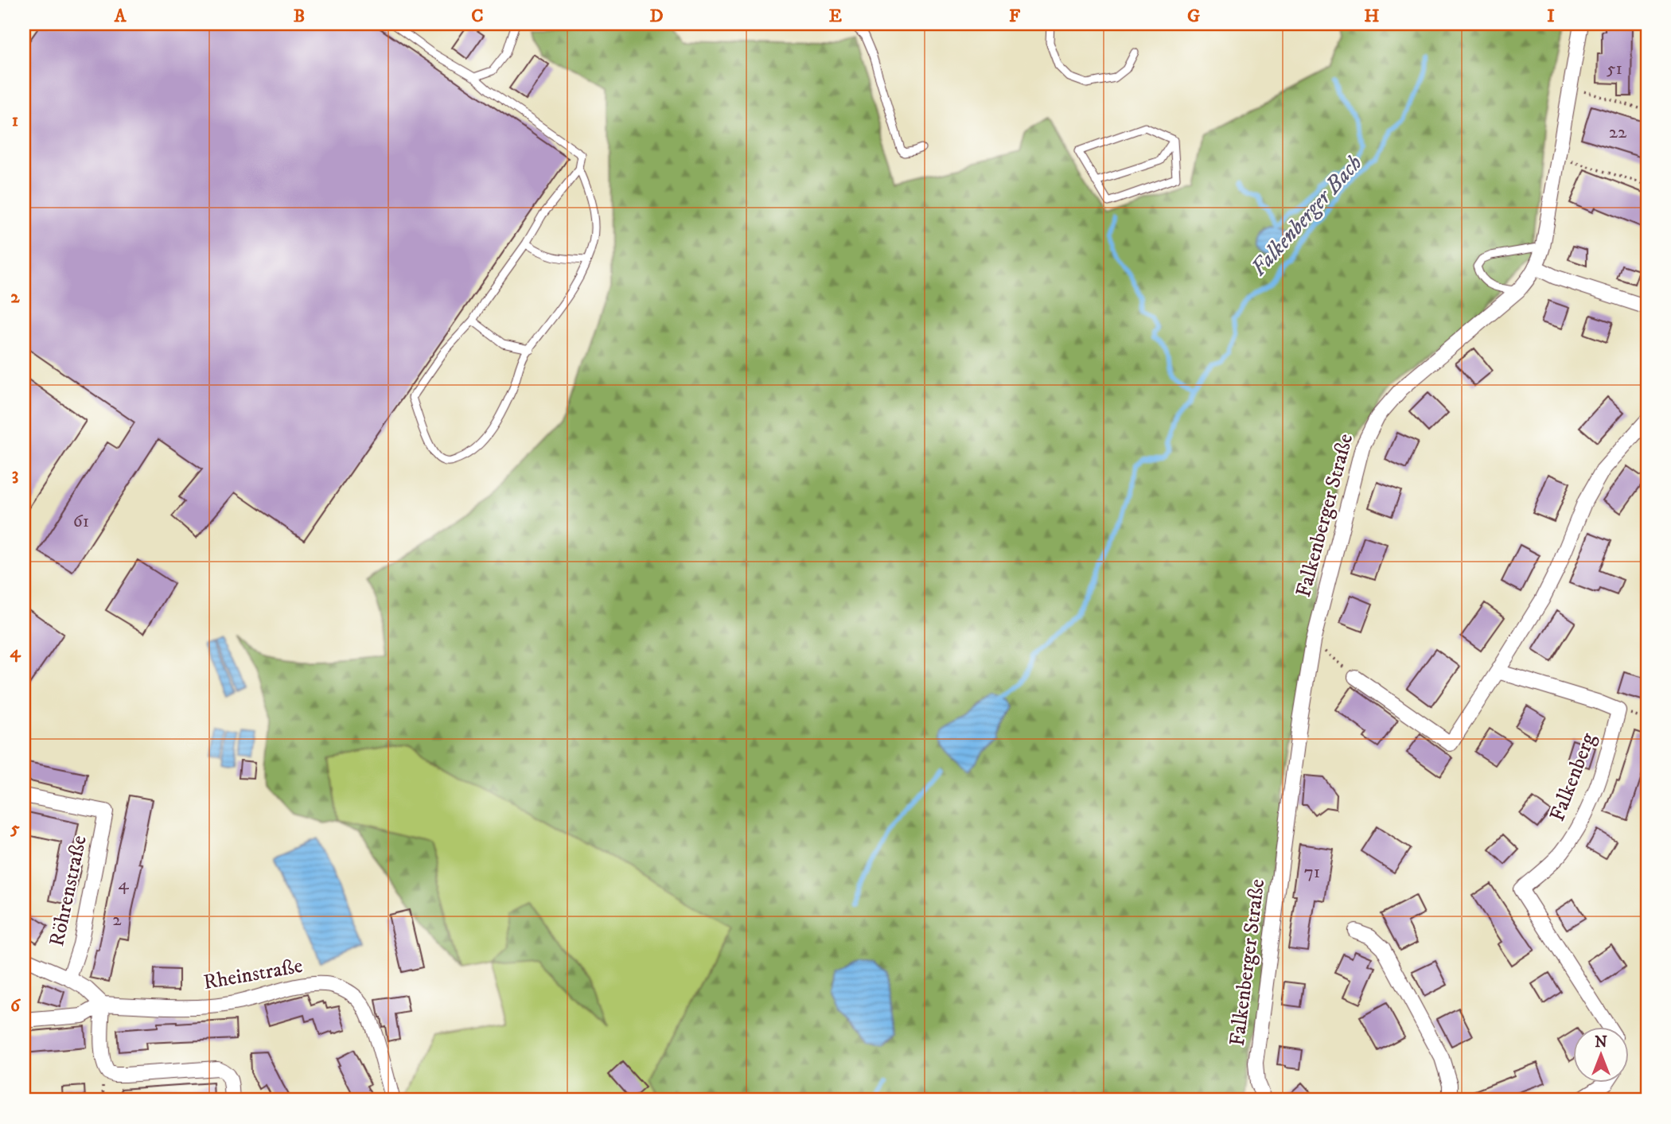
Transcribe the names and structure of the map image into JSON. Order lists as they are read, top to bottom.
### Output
{
  "streets": {
    "street": [
      "Falkenberger Straße",
      "Falkenberg",
      "Röhrenstraße",
      "Rheinstraße"
    ]
  },
  "water": ["Falkenberger Bach"],
  "house_numbers": [
    "51",
    "22",
    "61",
    "71",
    "4",
    "2"
  ],
  "north": "top",
  "grid": {
    "columns": [
      "A",
      "B",
      "C",
      "D",
      "E",
      "F",
      "G",
      "H",
      "I"
    ],
    "rows": [
      "1",
      "2",
      "3",
      "4",
      "5",
      "6"
    ]
  }
}
